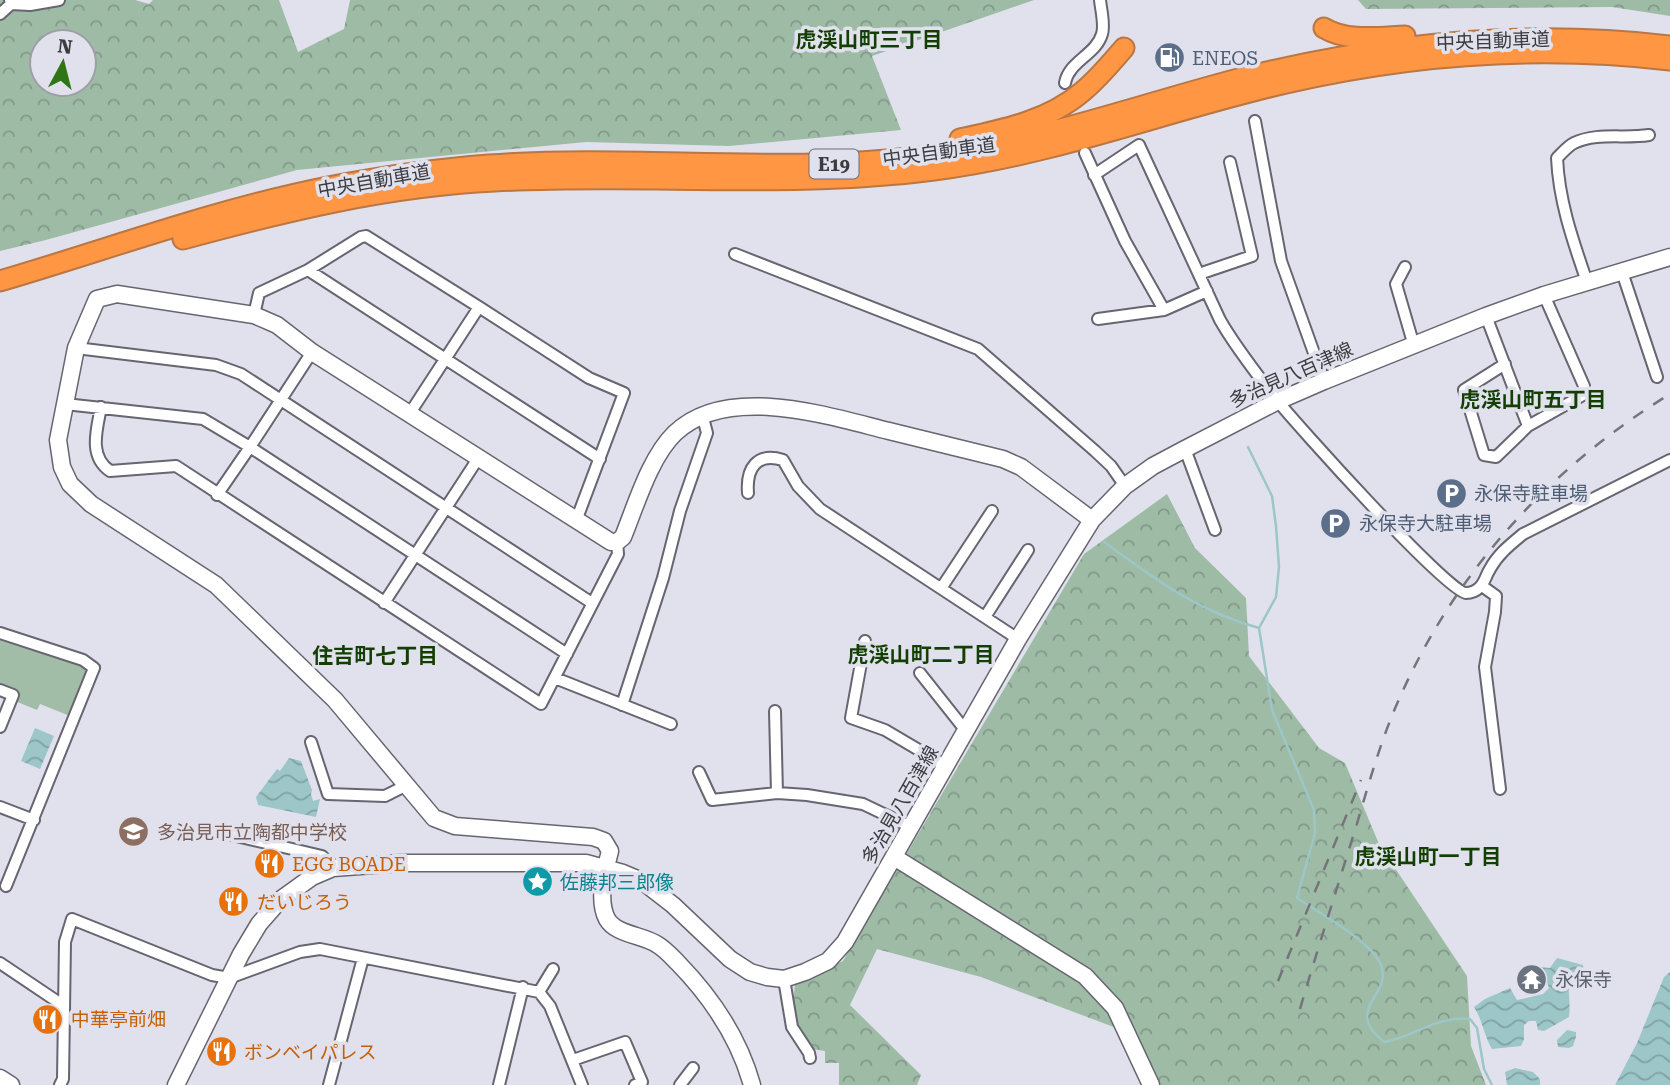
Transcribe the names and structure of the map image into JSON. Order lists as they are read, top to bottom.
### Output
{
  "streets": {
    "highway": ["中央自動車道", "E19"],
    "street": ["多治見八百津線"]
  },
  "districts": [
    "虎渓山町三丁目",
    "虎渓山町五丁目",
    "虎渓山町二丁目",
    "住吉町七丁目",
    "虎渓山町一丁目"
  ],
  "places": {
    "fuel station": ["ENEOS"],
    "parking": ["永保寺駐車場", "永保寺大駐車場"],
    "school or university": ["多治見市立陶都中学校"],
    "restaurant": [
      "EGG BOADE",
      "だいじろう",
      "中華亭前畑",
      "ボンベイパレス"
    ],
    "place": ["佐藤邦三郎像"],
    "temple": ["永保寺"]
  },
  "north": "top"
}
